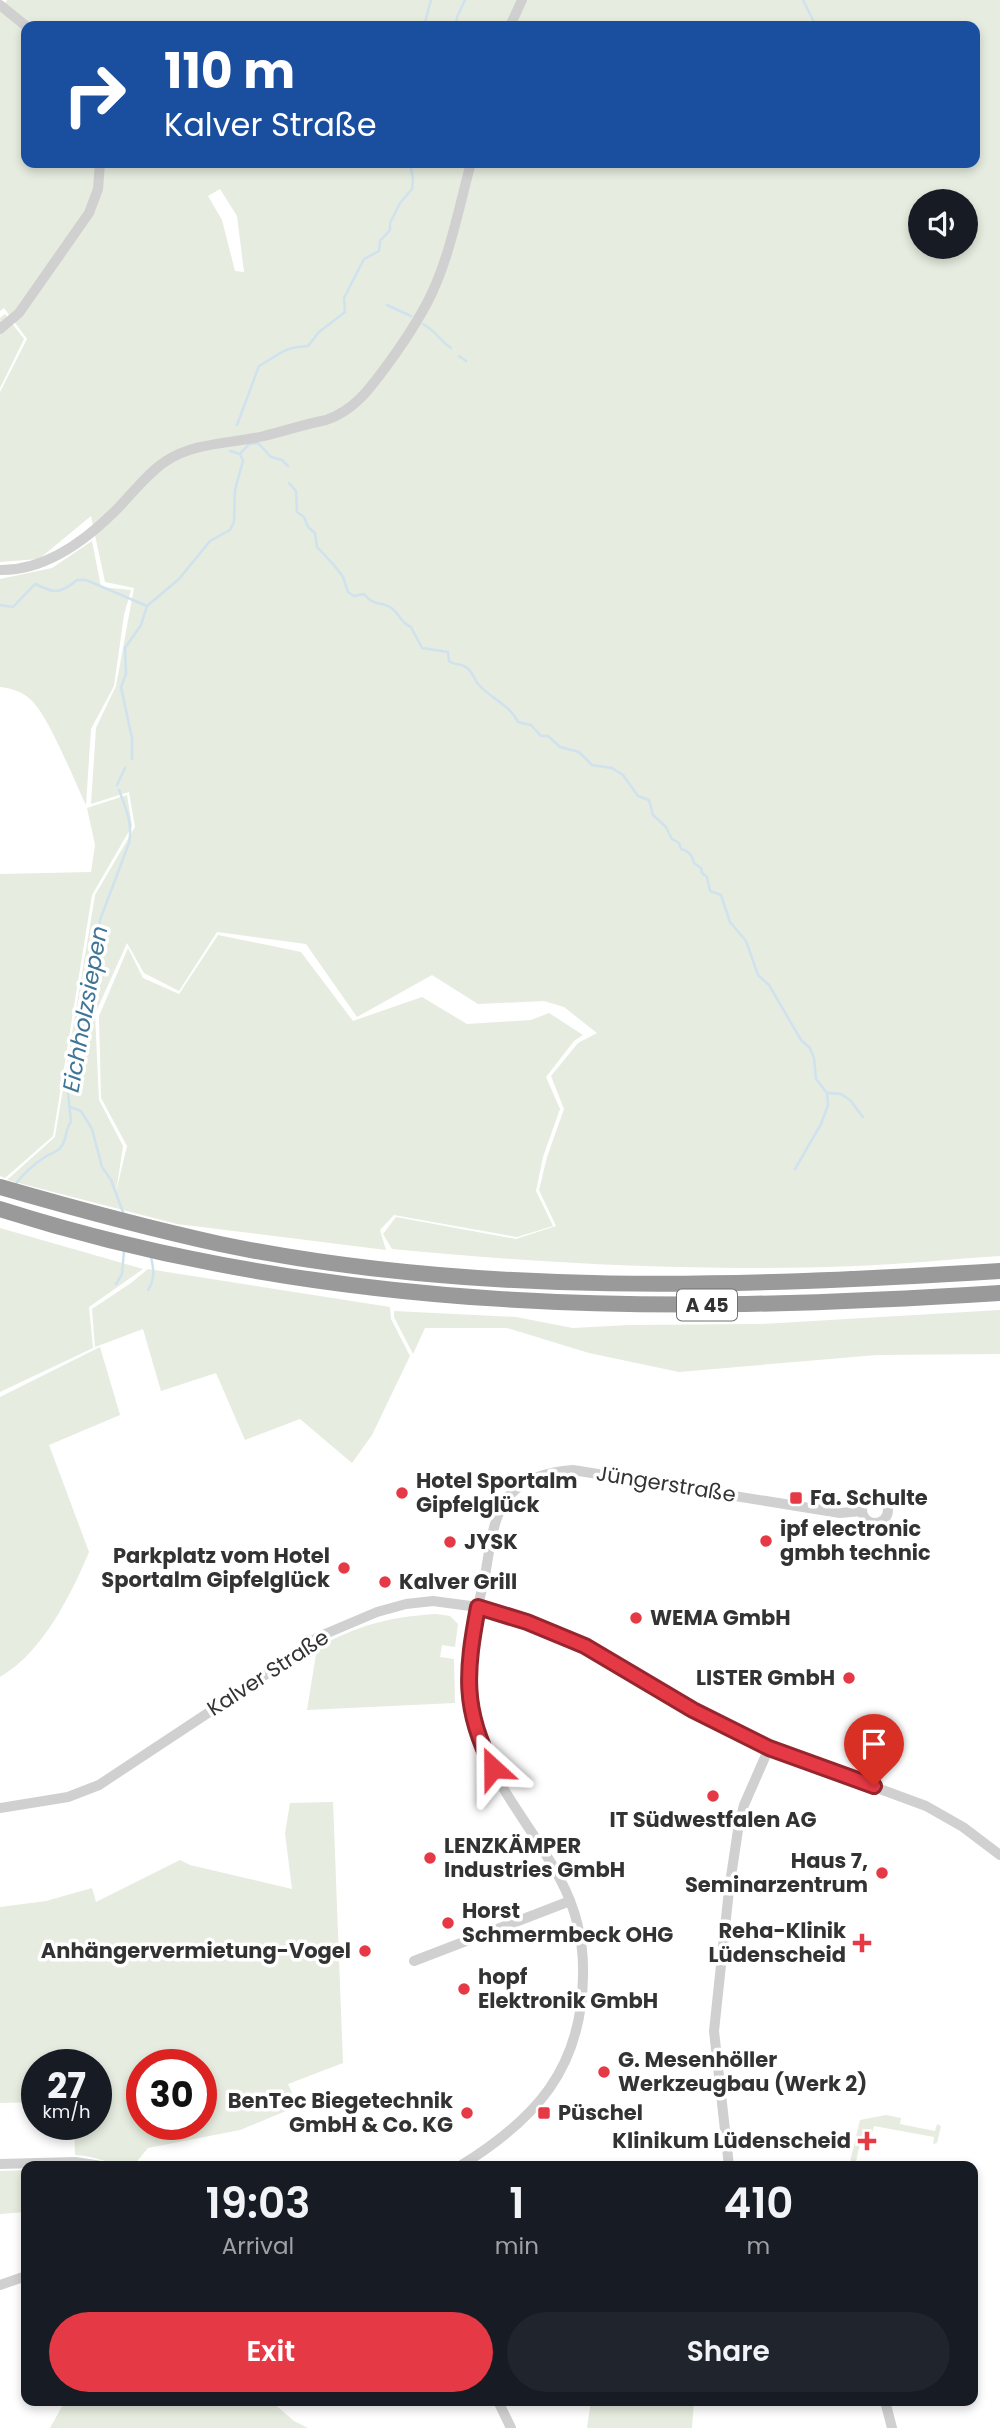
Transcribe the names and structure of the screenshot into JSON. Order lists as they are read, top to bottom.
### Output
{
  "streets": {
    "highway": ["A 45"],
    "street": ["Jüngerstraße", "Kalver Straße"]
  },
  "crossings": [
    ["Jüngerstraße", "Kalver Straße"]
  ],
  "water": ["Eichholzsiepen"],
  "places": {
    "other": [
      "Hotel Sportalm Gipfelglück",
      "ipf electronic gmbh technic",
      "JYSK",
      "Parkplatz vom Hotel Sportalm Gipfelglück",
      "Kalver Grill",
      "WEMA GmbH",
      "LISTER GmbH",
      "IT Südwestfalen AG",
      "LENZKÄMPER Industries GmbH",
      "Haus 7, Seminarzentrum",
      "Horst Schmermbeck OHG",
      "Anhängervermietung-Vogel",
      "hopf Elektronik GmbH",
      "G. Mesenhöller Werkzeugbau (Werk 2)",
      "BenTec Biegetechnik GmbH & Co. KG"
    ],
    "transit": ["Fa. Schulte", "Püschel"],
    "health": ["Reha-Klinik Lüdenscheid", "Klinikum Lüdenscheid"]
  },
  "page": {
    "turn": ["110 m", "Kalver Straße"],
    "speed": "27 km/h",
    "limit": "30",
    "eta": [
      "19:03",
      "Arrival",
      "1",
      "min",
      "410",
      "m"
    ],
    "buttons": ["Exit", "Share"]
  }
}
